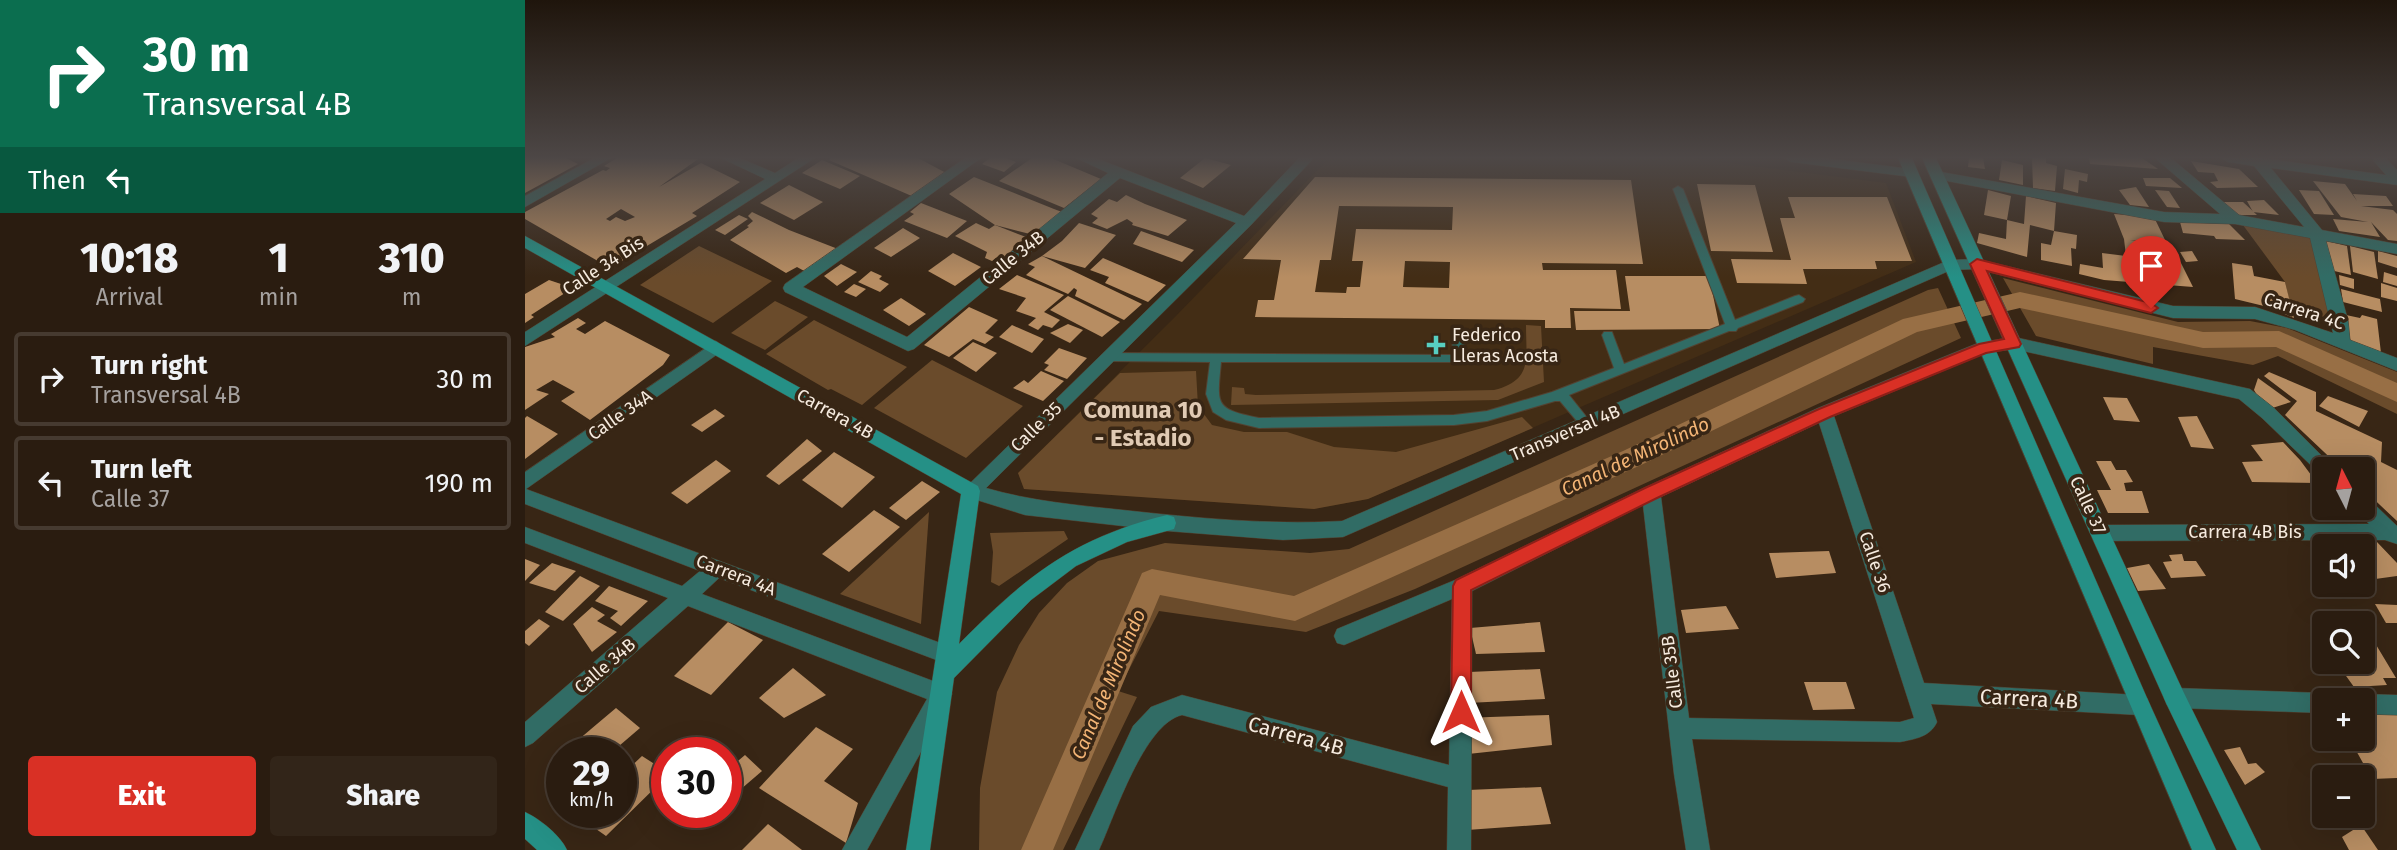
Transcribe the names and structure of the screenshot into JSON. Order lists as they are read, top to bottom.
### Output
{
  "streets": {
    "main road": ["Carrera 4B", "Calle 37"],
    "street": [
      "Calle 34B",
      "Calle 34 Bis",
      "Carrera 4C",
      "Calle 34A",
      "Calle 35",
      "Transversal 4B",
      "Carrera 4B Bis",
      "Calle 36",
      "Carrera 4A",
      "Calle 35B"
    ]
  },
  "crossings": [
    ["Calle 34B", "Carrera 4A"],
    ["Calle 34 Bis", "Carrera 4B"],
    ["Carrera 4C", "Transversal 4B"],
    ["Carrera 4C", "Calle 37"],
    ["Carrera 4B", "Calle 34A"],
    ["Carrera 4B", "Calle 35"],
    ["Carrera 4B", "Transversal 4B"],
    ["Carrera 4B", "Calle 37"],
    ["Carrera 4B", "Calle 36"],
    ["Transversal 4B", "Calle 37"],
    ["Calle 37", "Carrera 4B Bis"]
  ],
  "districts": ["Comuna 10 - Estadio"],
  "water": ["Canal de Mirolindo"],
  "places": {
    "health": ["Federico Lleras Acosta"]
  },
  "north": "top",
  "page": {
    "turn": ["30 m", "Transversal 4B"],
    "then": "Then",
    "eta": [
      "10:18",
      "Arrival",
      "1",
      "min",
      "310",
      "m"
    ],
    "list": [
      {
        "name": "Turn right",
        "note": "Transversal 4B",
        "value": "30 m"
      },
      {
        "name": "Turn left",
        "note": "Calle 37",
        "value": "190 m"
      }
    ],
    "map_buttons": ["+", "−"],
    "speed": "29 km/h",
    "limit": "30",
    "buttons": ["Exit", "Share"]
  }
}
